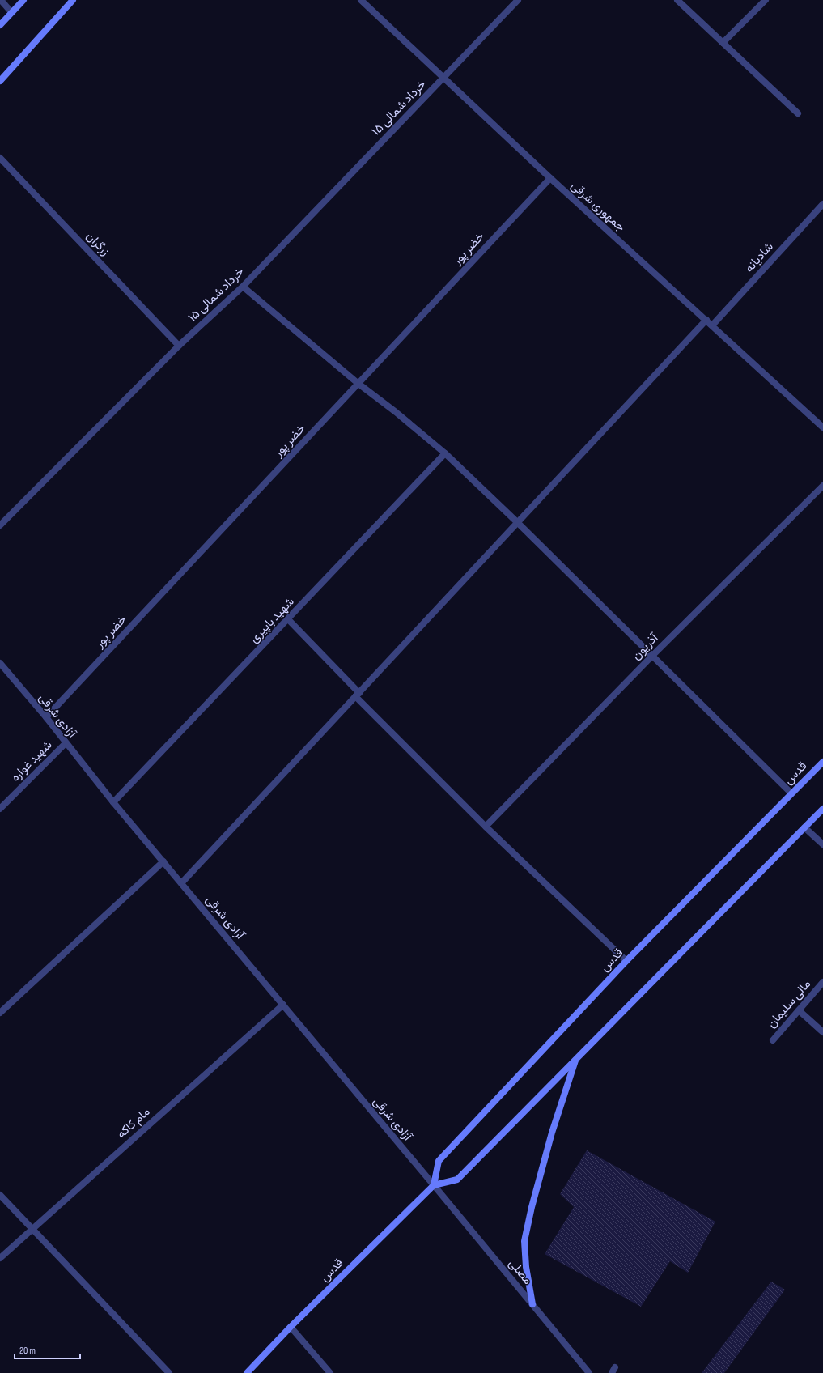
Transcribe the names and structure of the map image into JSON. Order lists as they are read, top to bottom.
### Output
{
  "streets": {
    "main road": ["قدس"],
    "street": [
      "۱۵ خرداد شمالی",
      "جمهوری شرقی",
      "زرگران",
      "خضر پور",
      "شادیانه",
      "شهید باپیری",
      "آذریون",
      "آزادی شرقی",
      "شهید غواره",
      "مالی سلیمان",
      "مام کاکه",
      "مصلی"
    ]
  },
  "crossings": [
    ["۱۵ خرداد شمالی", "جمهوری شرقی"],
    ["۱۵ خرداد شمالی", "زرگران"],
    ["جمهوری شرقی", "خضر پور"],
    ["جمهوری شرقی", "شادیانه"],
    ["خضر پور", "آزادی شرقی"],
    ["شهید باپیری", "آزادی شرقی"],
    ["آزادی شرقی", "شهید غواره"],
    ["آزادی شرقی", "قدس"],
    ["آزادی شرقی", "مام کاکه"],
    ["آزادی شرقی", "مصلی"],
    ["قدس", "مصلی"]
  ],
  "scale_bar": "20 m"
}
